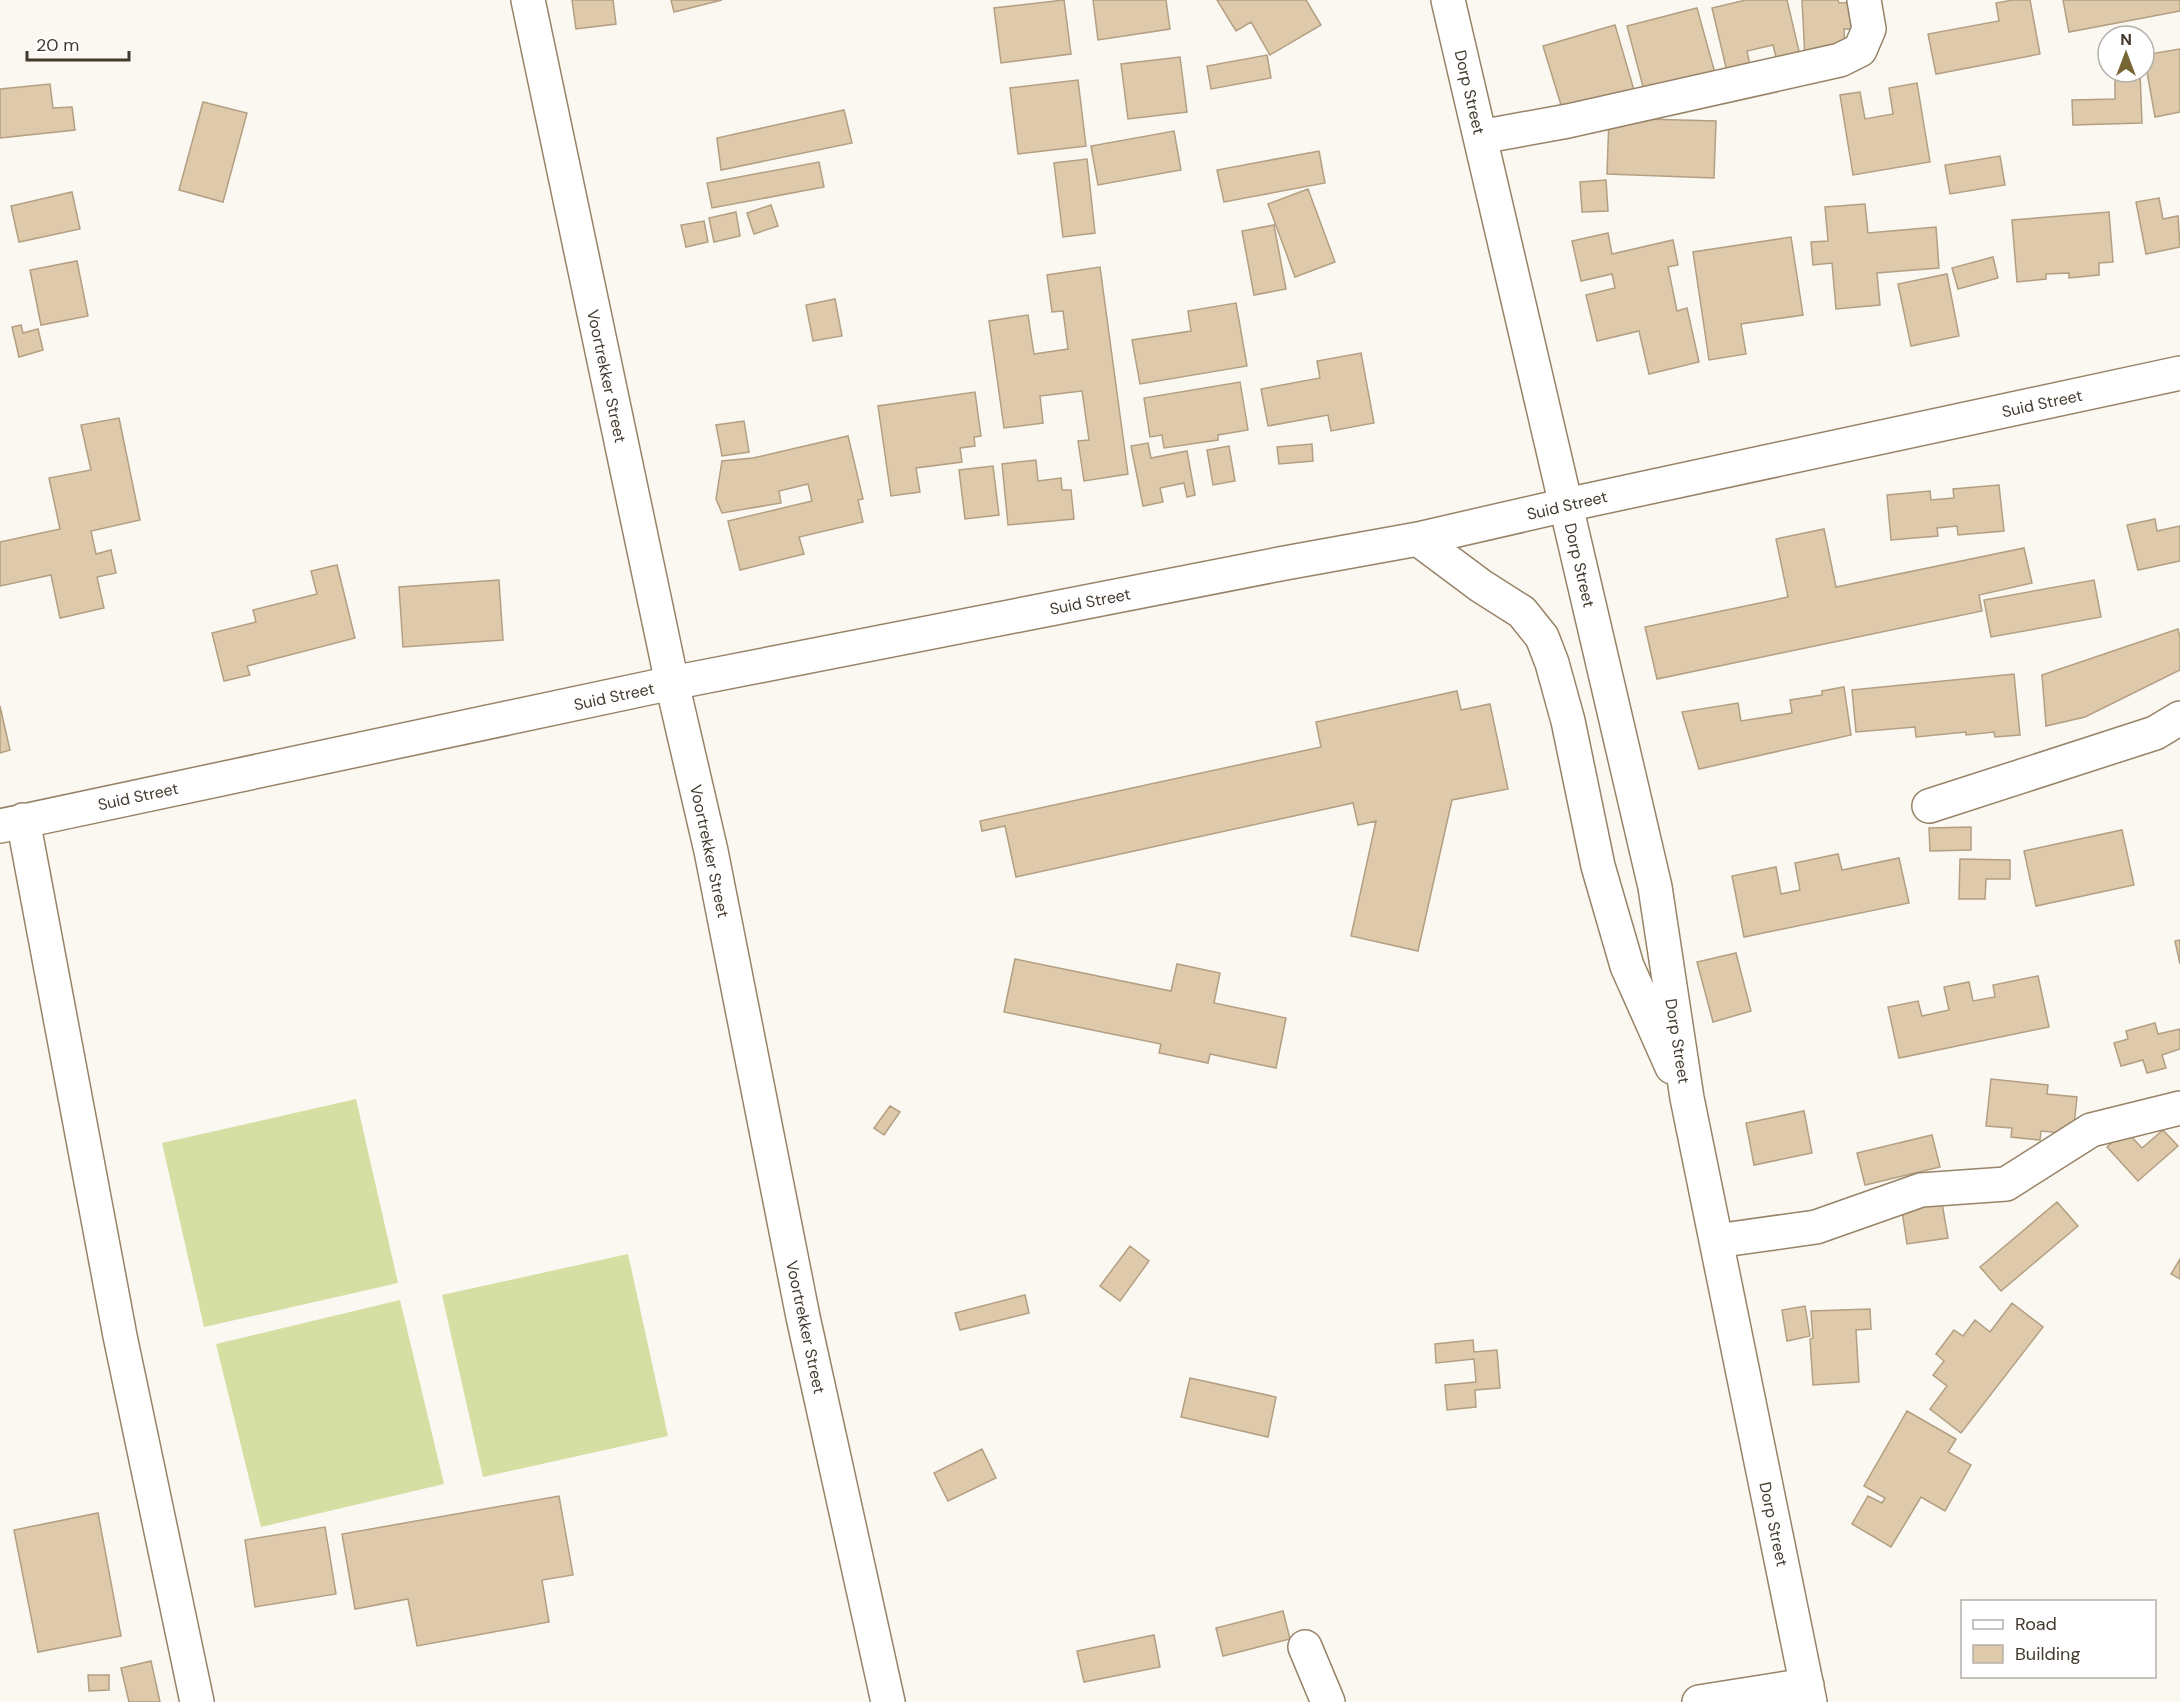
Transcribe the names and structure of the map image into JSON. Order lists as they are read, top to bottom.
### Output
{
  "streets": {
    "street": ["Dorp Street", "Voortrekker Street", "Suid Street"]
  },
  "crossings": [
    ["Dorp Street", "Suid Street"],
    ["Voortrekker Street", "Suid Street"]
  ],
  "legend": ["Road", "Building"],
  "scale_bar": "20 m",
  "north": "top"
}
